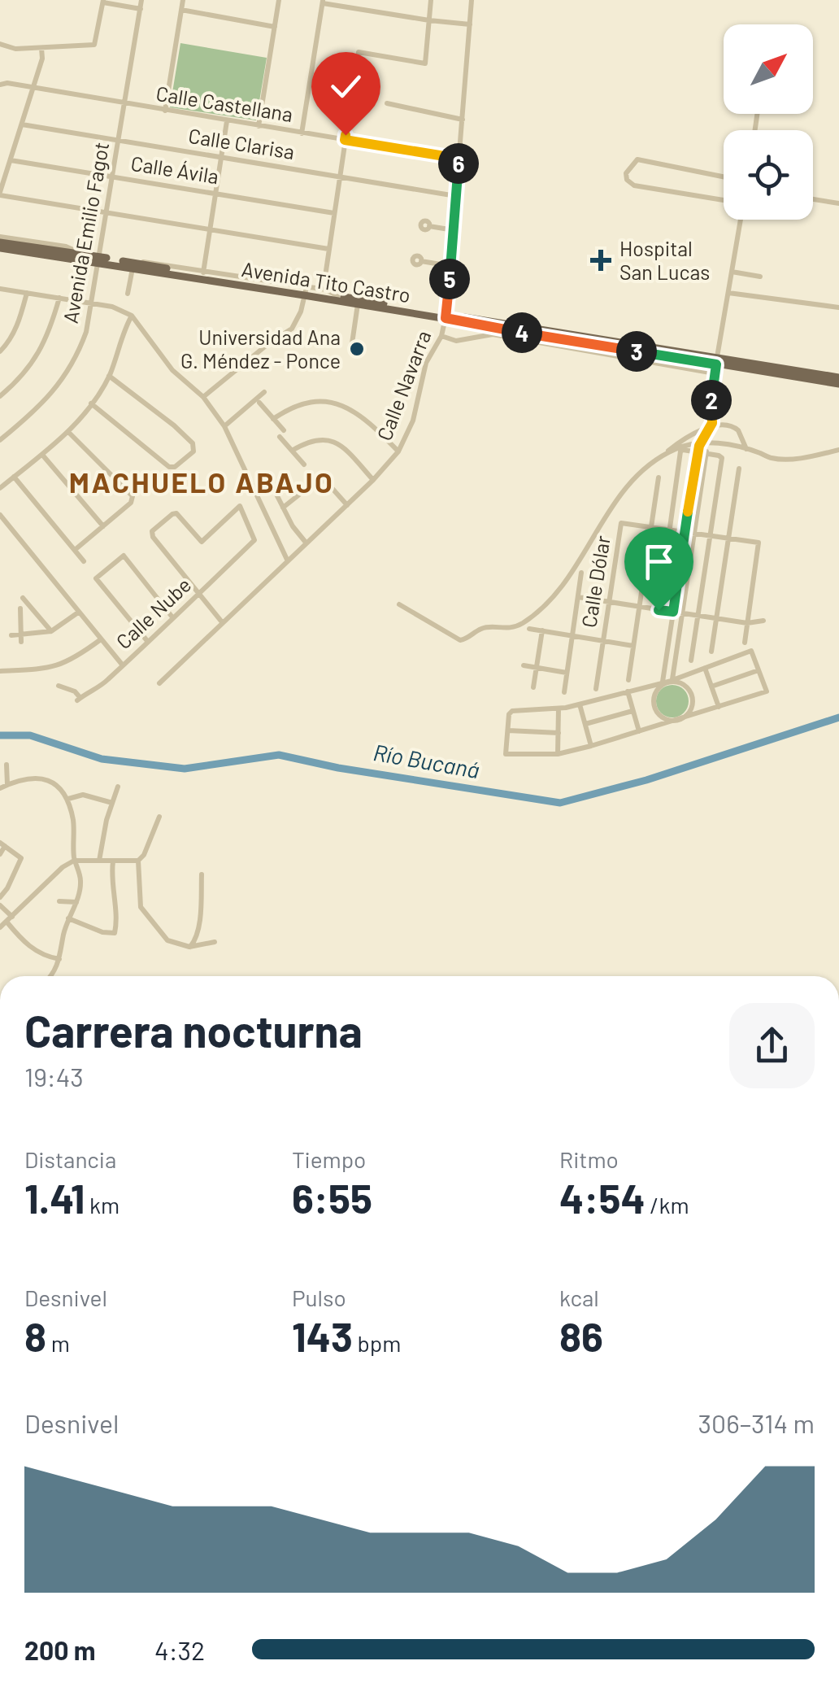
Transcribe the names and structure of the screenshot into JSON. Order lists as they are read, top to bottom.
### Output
{
  "streets": {
    "main road": ["Avenida Tito Castro"],
    "street": [
      "Calle Castellana",
      "Calle Clarisa",
      "Calle Ávila",
      "Avenida Emilio Fagot",
      "Calle Navarra",
      "Calle Dólar",
      "Calle Nube"
    ]
  },
  "crossings": [
    ["Calle Castellana", "Avenida Emilio Fagot"],
    ["Calle Castellana", "Calle Navarra"],
    ["Calle Clarisa", "Avenida Emilio Fagot"],
    ["Calle Clarisa", "Calle Navarra"],
    ["Calle Ávila", "Avenida Emilio Fagot"],
    ["Avenida Emilio Fagot", "Avenida Tito Castro"],
    ["Avenida Tito Castro", "Calle Navarra"]
  ],
  "districts": ["MACHUELO ABAJO"],
  "water": ["Río Bucaná"],
  "places": {
    "health": ["Hospital San Lucas"],
    "other": ["Universidad Ana G. Méndez - Ponce"]
  },
  "north": "top right",
  "page": {
    "pins": [
      "6",
      "5",
      "4",
      "3",
      "2"
    ],
    "heading": ["Carrera nocturna", "19:43"],
    "stats": [
      ["Distancia", "1.41 km"],
      ["Tiempo", "6:55"],
      ["Ritmo", "4:54 /km"],
      ["Desnivel", "8 m"],
      ["Pulso", "143 bpm"],
      ["kcal", "86"]
    ],
    "chart": ["Desnivel", "306–314 m"],
    "list": [
      {
        "name": "200 m",
        "note": "4:32"
      }
    ]
  }
}
